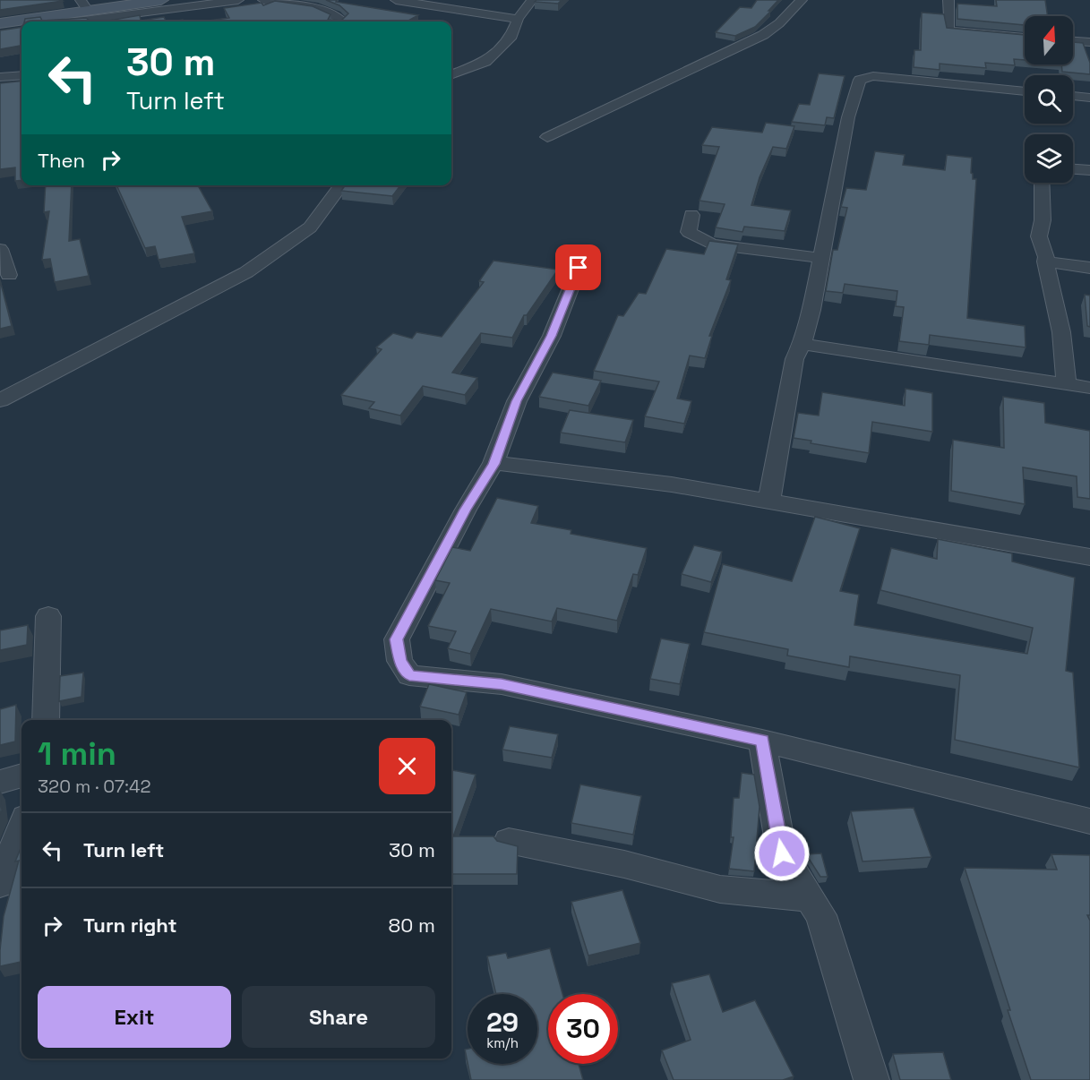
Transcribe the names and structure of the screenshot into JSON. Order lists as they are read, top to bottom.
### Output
{
  "north": "top",
  "page": {
    "turn": ["30 m", "Turn left"],
    "then": "Then",
    "heading": ["1 min", "320 m · 07:42"],
    "list": [
      {
        "name": "Turn left",
        "value": "30 m"
      },
      {
        "name": "Turn right",
        "value": "80 m"
      }
    ],
    "buttons": ["Exit", "Share"],
    "speed": "29 km/h",
    "limit": "30"
  }
}
